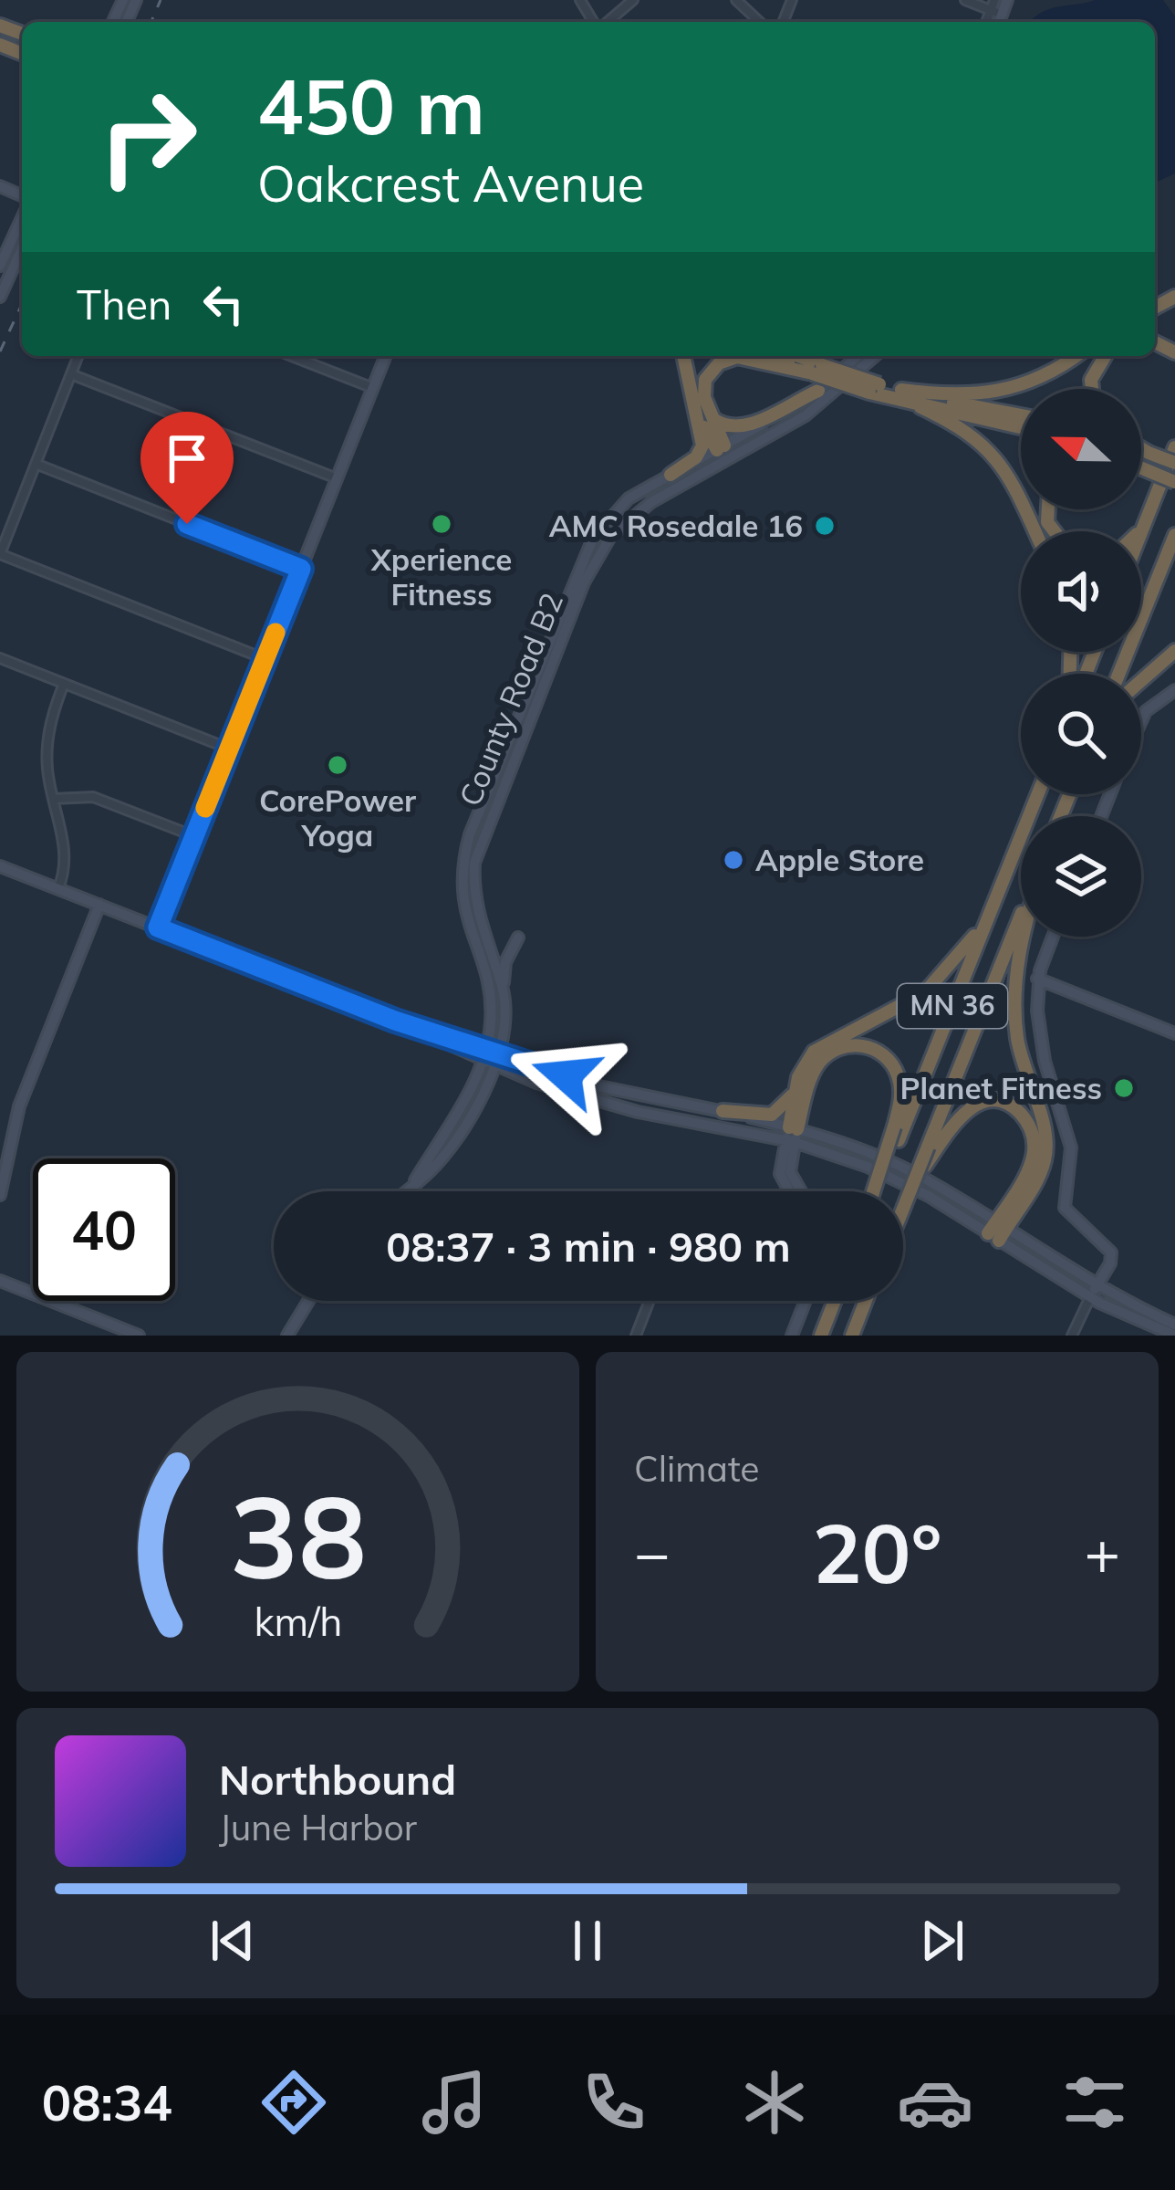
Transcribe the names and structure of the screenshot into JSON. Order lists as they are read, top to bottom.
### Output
{
  "streets": {
    "highway": ["MN 36"],
    "street": ["County Road B2"]
  },
  "places": [
    "Xperience Fitness",
    "AMC Rosedale 16",
    "CorePower Yoga",
    "Apple Store",
    "Planet Fitness"
  ],
  "north": "left",
  "page": {
    "turn": ["450 m", "Oakcrest Avenue"],
    "then": "Then",
    "limit": "40",
    "trip": "08:37 · 3 min · 980 m",
    "tile": "Climate",
    "heat": ["−", "20°", "+"],
    "song": ["Northbound", "June Harbor"],
    "tabs": "08:34",
    "gauge": ["38", "km/h"]
  }
}
